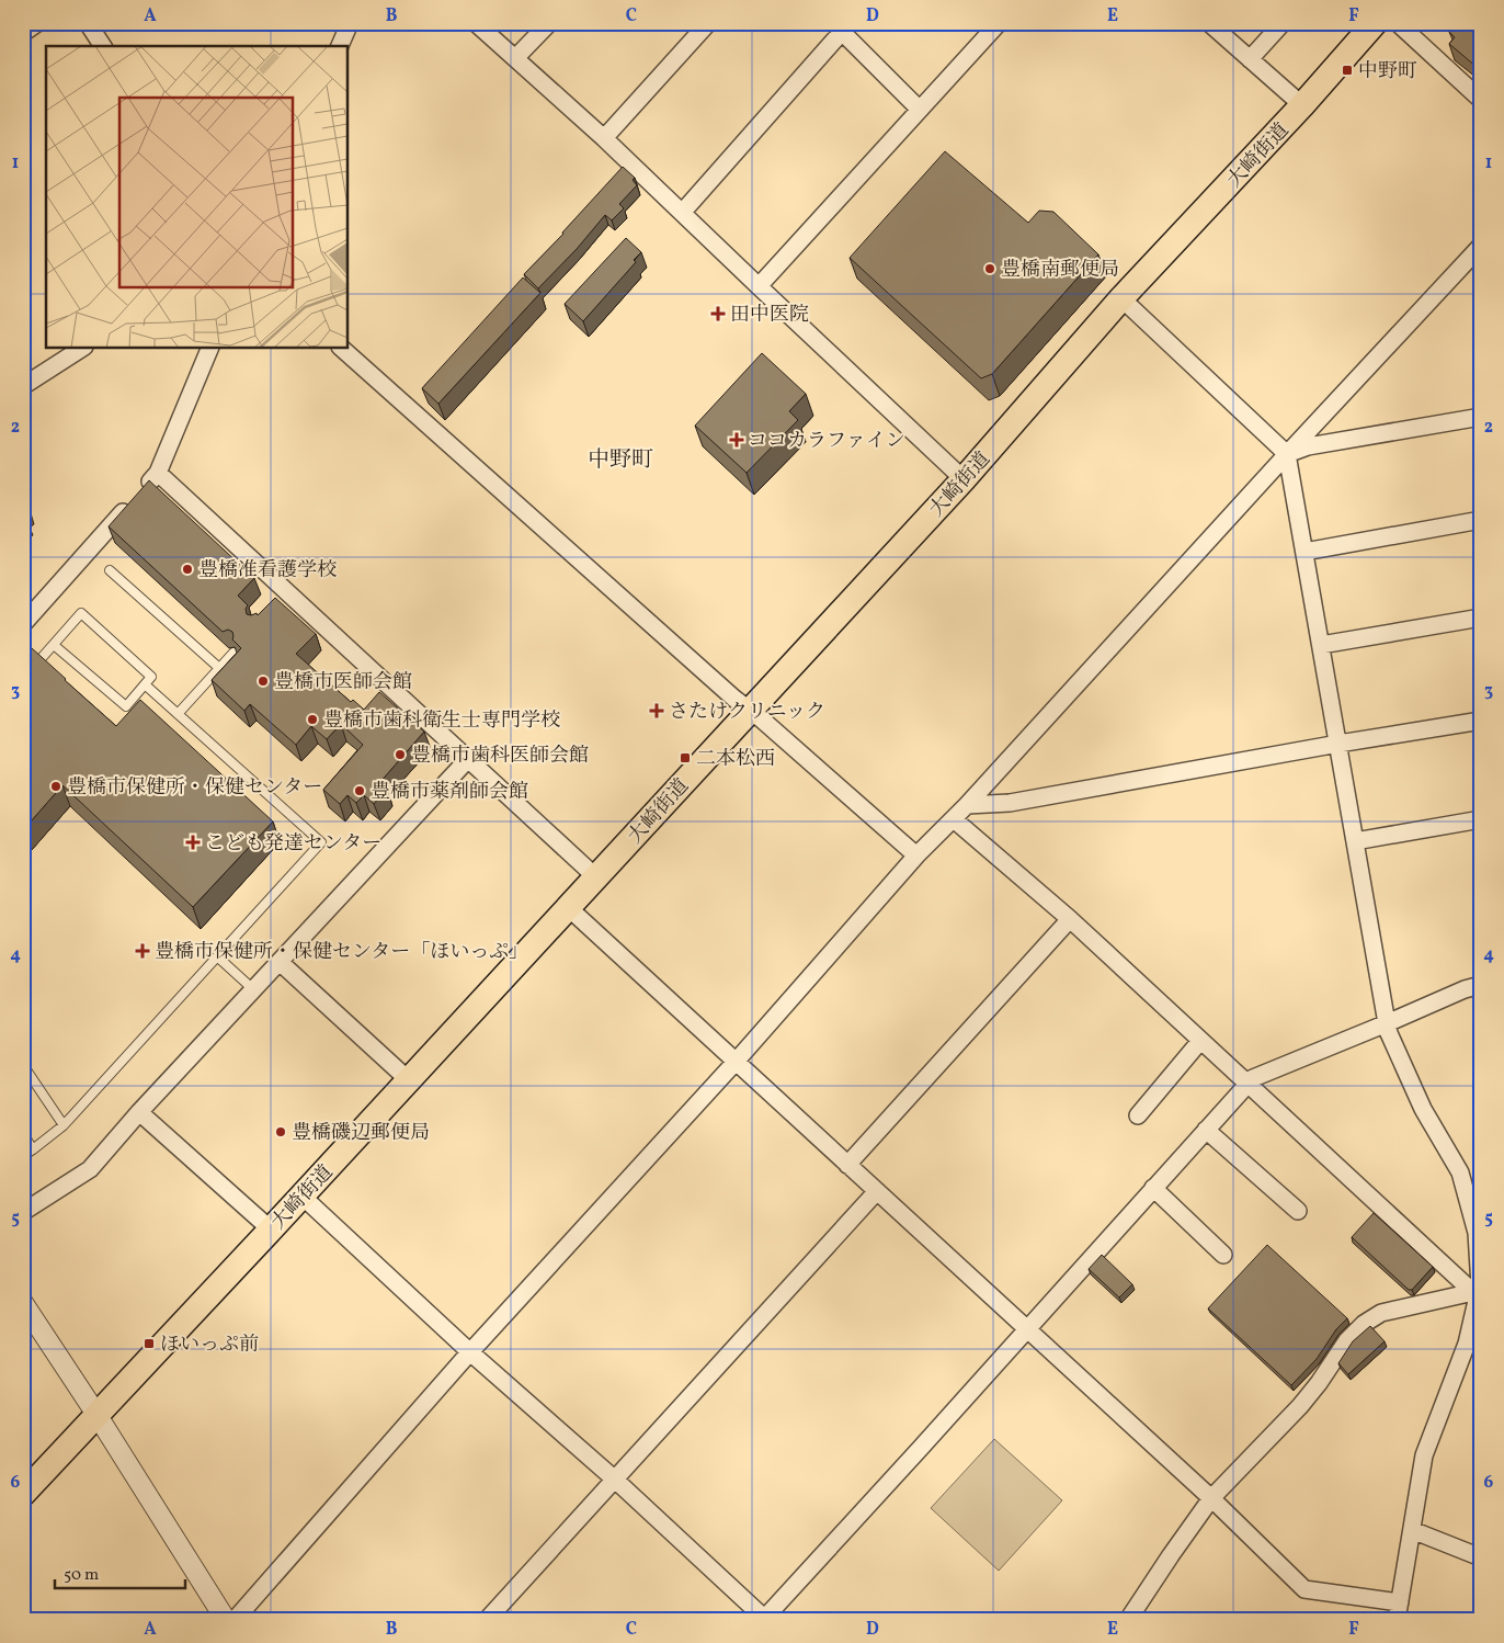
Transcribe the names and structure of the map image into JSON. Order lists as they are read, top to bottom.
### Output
{
  "streets": {
    "main road": ["大崎街道"]
  },
  "districts": ["中野町"],
  "places": {
    "transit": ["中野町", "二本松西", "ほいっぷ前"],
    "other": [
      "豊橋南郵便局",
      "豊橋准看護学校",
      "豊橋市医師会館",
      "豊橋市歯科衛生士専門学校",
      "豊橋市歯科医師会館",
      "豊橋市保健所・保健センター",
      "豊橋市薬剤師会館",
      "豊橋磯辺郵便局"
    ],
    "health": [
      "田中医院",
      "ココカラファイン",
      "さたけクリニック",
      "こども発達センター",
      "豊橋市保健所・保健センター「ほいっぷ」"
    ]
  },
  "scale_bar": "50 m",
  "grid": {
    "columns": [
      "A",
      "B",
      "C",
      "D",
      "E",
      "F"
    ],
    "rows": [
      "1",
      "2",
      "3",
      "4",
      "5",
      "6"
    ]
  }
}
